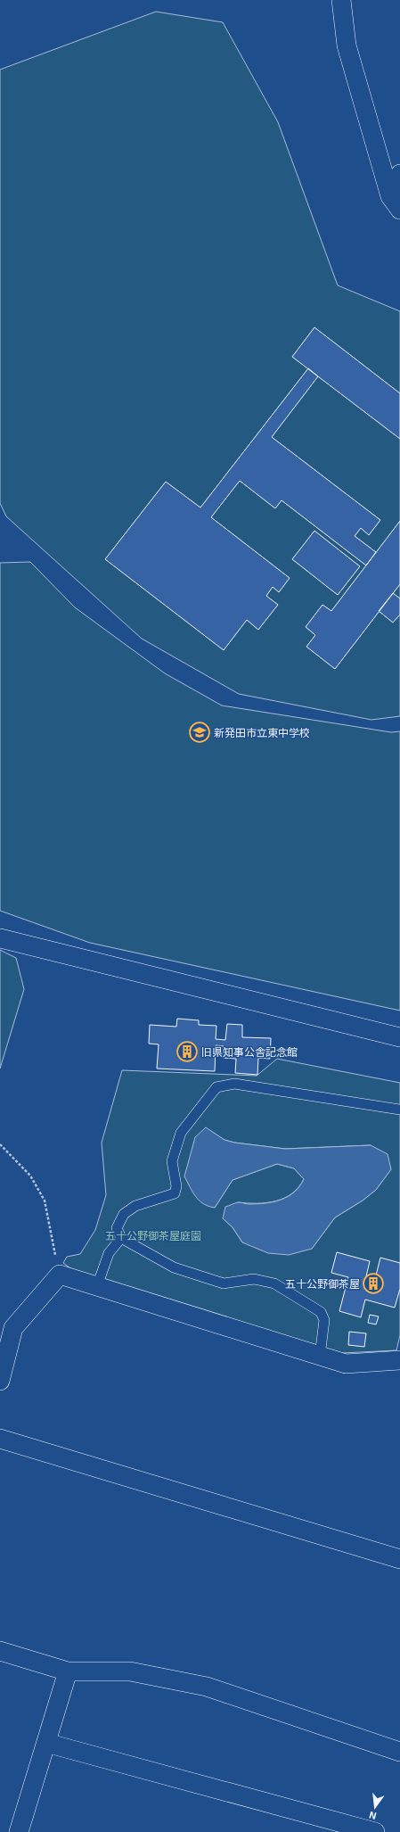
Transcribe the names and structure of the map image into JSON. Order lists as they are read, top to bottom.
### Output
{
  "parks": ["五十公野御茶屋庭園"],
  "places": {
    "school or university": ["新発田市立東中学校"],
    "building": ["旧県知事公舎記念館", "五十公野御茶屋"]
  },
  "north": "bottom"
}
